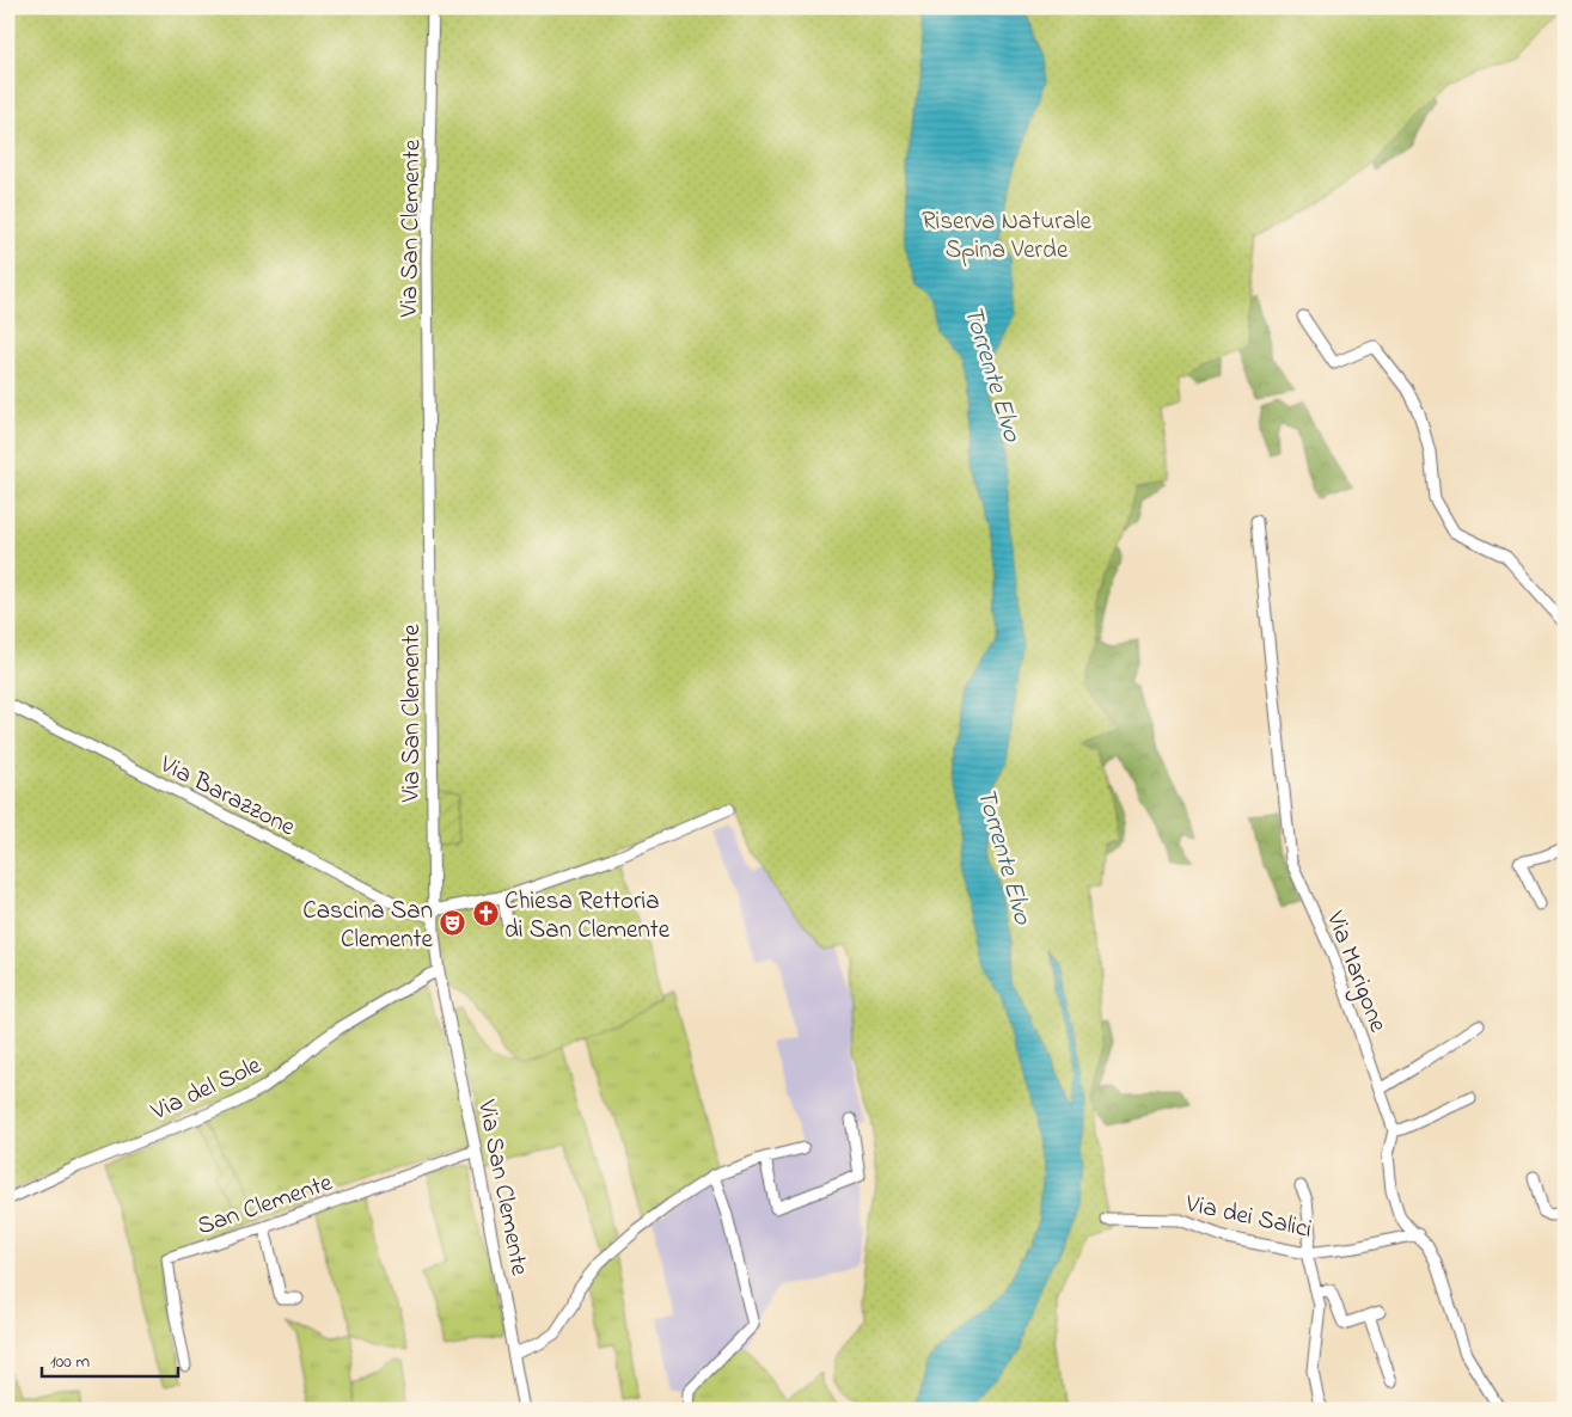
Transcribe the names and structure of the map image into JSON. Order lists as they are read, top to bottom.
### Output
{
  "streets": {
    "street": [
      "Via San Clemente",
      "Via Barazzone",
      "Via Marigone",
      "Via del Sole",
      "San Clemente",
      "Via dei Salici"
    ]
  },
  "crossings": [
    ["Via San Clemente", "Via Barazzone"],
    ["Via San Clemente", "Via del Sole"],
    ["Via San Clemente", "San Clemente"]
  ],
  "water": ["Torrente Elvo"],
  "parks": ["Riserva Naturale Spina Verde"],
  "places": {
    "church": ["Chiesa Rettoria di San Clemente"],
    "theatre": ["Cascina San Clemente"]
  },
  "scale_bar": "100 m"
}
